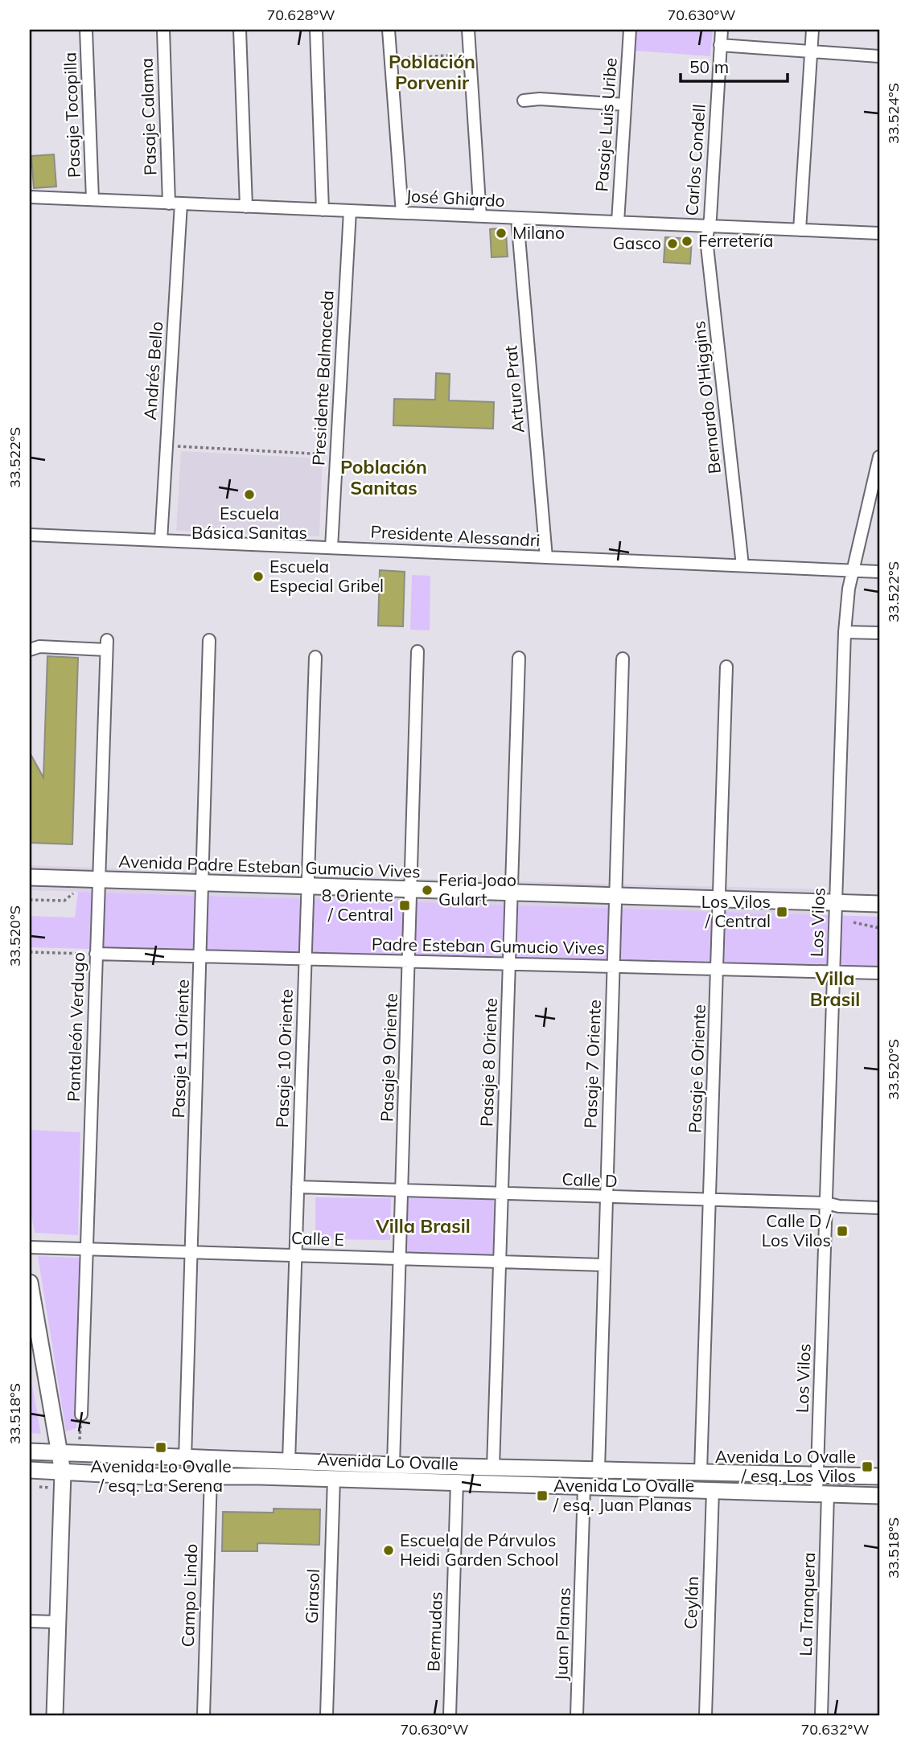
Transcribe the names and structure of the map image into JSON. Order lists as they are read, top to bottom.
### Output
{
  "streets": {
    "main road": ["Avenida Padre Esteban Gumucio Vives", "Avenida Lo Ovalle"],
    "street": [
      "Pasaje Tocopilla",
      "Pasaje Calama",
      "Pasaje Luis Uribe",
      "Carlos Condell",
      "José Ghiardo",
      "Andrés Bello",
      "Presidente Balmaceda",
      "Arturo Prat",
      "Bernardo O'Higgins",
      "Presidente Alessandri",
      "Los Vilos",
      "Padre Esteban Gumucio Vives",
      "Pantaleón Verdugo",
      "Pasaje 11 Oriente",
      "Pasaje 9 Oriente",
      "Pasaje 10 Oriente",
      "Pasaje 8 Oriente",
      "Pasaje 7 Oriente",
      "Pasaje 6 Oriente",
      "Calle D",
      "Calle E",
      "Campo Lindo",
      "Girasol",
      "Ceylán",
      "La Tranquera",
      "Bermudas",
      "Juan Planas"
    ]
  },
  "crossings": [
    ["Pasaje Tocopilla", "José Ghiardo"],
    ["Pasaje Calama", "José Ghiardo"],
    ["Pasaje Calama", "Andrés Bello"],
    ["Pasaje Luis Uribe", "José Ghiardo"],
    ["Carlos Condell", "José Ghiardo"],
    ["Carlos Condell", "Bernardo O'Higgins"],
    ["José Ghiardo", "Andrés Bello"],
    ["José Ghiardo", "Presidente Balmaceda"],
    ["José Ghiardo", "Arturo Prat"],
    ["José Ghiardo", "Bernardo O'Higgins"],
    ["Andrés Bello", "Presidente Alessandri"],
    ["Presidente Balmaceda", "Presidente Alessandri"],
    ["Arturo Prat", "Presidente Alessandri"],
    ["Bernardo O'Higgins", "Presidente Alessandri"],
    ["Presidente Alessandri", "Los Vilos"],
    ["Avenida Padre Esteban Gumucio Vives", "Los Vilos"],
    ["Avenida Padre Esteban Gumucio Vives", "Pantaleón Verdugo"],
    ["Avenida Padre Esteban Gumucio Vives", "Pasaje 11 Oriente"],
    ["Avenida Padre Esteban Gumucio Vives", "Pasaje 9 Oriente"],
    ["Avenida Padre Esteban Gumucio Vives", "Pasaje 10 Oriente"],
    ["Avenida Padre Esteban Gumucio Vives", "Pasaje 8 Oriente"],
    ["Avenida Padre Esteban Gumucio Vives", "Pasaje 7 Oriente"],
    ["Avenida Padre Esteban Gumucio Vives", "Pasaje 6 Oriente"],
    ["Los Vilos", "Padre Esteban Gumucio Vives"],
    ["Los Vilos", "Calle D"],
    ["Los Vilos", "Avenida Lo Ovalle"],
    ["Los Vilos", "La Tranquera"],
    ["Padre Esteban Gumucio Vives", "Pantaleón Verdugo"],
    ["Padre Esteban Gumucio Vives", "Pasaje 11 Oriente"],
    ["Padre Esteban Gumucio Vives", "Pasaje 9 Oriente"],
    ["Padre Esteban Gumucio Vives", "Pasaje 10 Oriente"],
    ["Padre Esteban Gumucio Vives", "Pasaje 8 Oriente"],
    ["Padre Esteban Gumucio Vives", "Pasaje 7 Oriente"],
    ["Padre Esteban Gumucio Vives", "Pasaje 6 Oriente"],
    ["Pantaleón Verdugo", "Calle E"],
    ["Pasaje 11 Oriente", "Calle E"],
    ["Pasaje 11 Oriente", "Avenida Lo Ovalle"],
    ["Pasaje 9 Oriente", "Calle D"],
    ["Pasaje 9 Oriente", "Calle E"],
    ["Pasaje 9 Oriente", "Avenida Lo Ovalle"],
    ["Pasaje 10 Oriente", "Calle D"],
    ["Pasaje 10 Oriente", "Calle E"],
    ["Pasaje 10 Oriente", "Avenida Lo Ovalle"],
    ["Pasaje 8 Oriente", "Calle D"],
    ["Pasaje 8 Oriente", "Calle E"],
    ["Pasaje 8 Oriente", "Avenida Lo Ovalle"],
    ["Pasaje 7 Oriente", "Calle D"],
    ["Pasaje 7 Oriente", "Calle E"],
    ["Pasaje 7 Oriente", "Avenida Lo Ovalle"],
    ["Pasaje 6 Oriente", "Calle D"],
    ["Pasaje 6 Oriente", "Avenida Lo Ovalle"],
    ["Avenida Lo Ovalle", "Campo Lindo"],
    ["Avenida Lo Ovalle", "Girasol"],
    ["Avenida Lo Ovalle", "Ceylán"],
    ["Avenida Lo Ovalle", "La Tranquera"],
    ["Avenida Lo Ovalle", "Bermudas"],
    ["Avenida Lo Ovalle", "Juan Planas"]
  ],
  "districts": [
    "Población Porvenir",
    "Población Sanitas",
    "Villa Brasil",
    "Villa Brasil"
  ],
  "places": {
    "other": [
      "Milano",
      "Ferretería",
      "Gasco",
      "Escuela Básica Sanitas",
      "Escuela Especial Gribel",
      "Feria Joao Gulart",
      "Escuela de Párvulos Heidi Garden School"
    ],
    "transit": [
      "8 Oriente / Central",
      "Los Vilos / Central",
      "Calle D / Los Vilos",
      "Avenida Lo Ovalle / esq. La Serena",
      "Avenida Lo Ovalle / esq. Los Vilos",
      "Avenida Lo Ovalle / esq. Juan Planas"
    ]
  },
  "scale_bar": "50 m",
  "coordinates": [
    "70.628°W",
    "70.630°W",
    "33.524°S",
    "33.522°S",
    "33.520°S",
    "33.518°S",
    "70.632°W"
  ]
}
